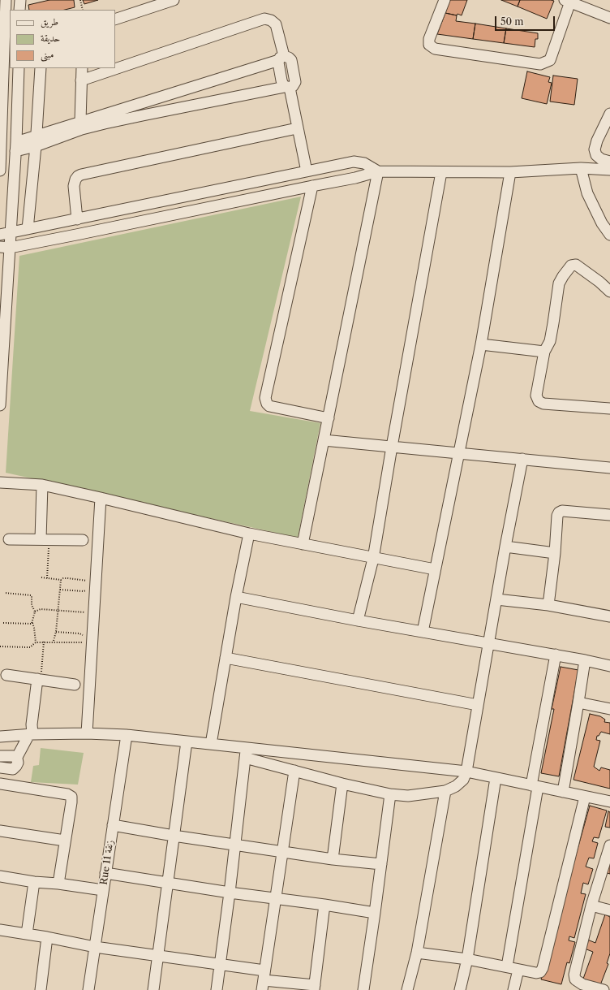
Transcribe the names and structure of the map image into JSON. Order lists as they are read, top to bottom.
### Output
{
  "streets": {
    "street": ["Rue 11 زنقة"]
  },
  "legend": ["طريق", "حديقة", "مبنى"],
  "scale_bar": "50 m"
}
